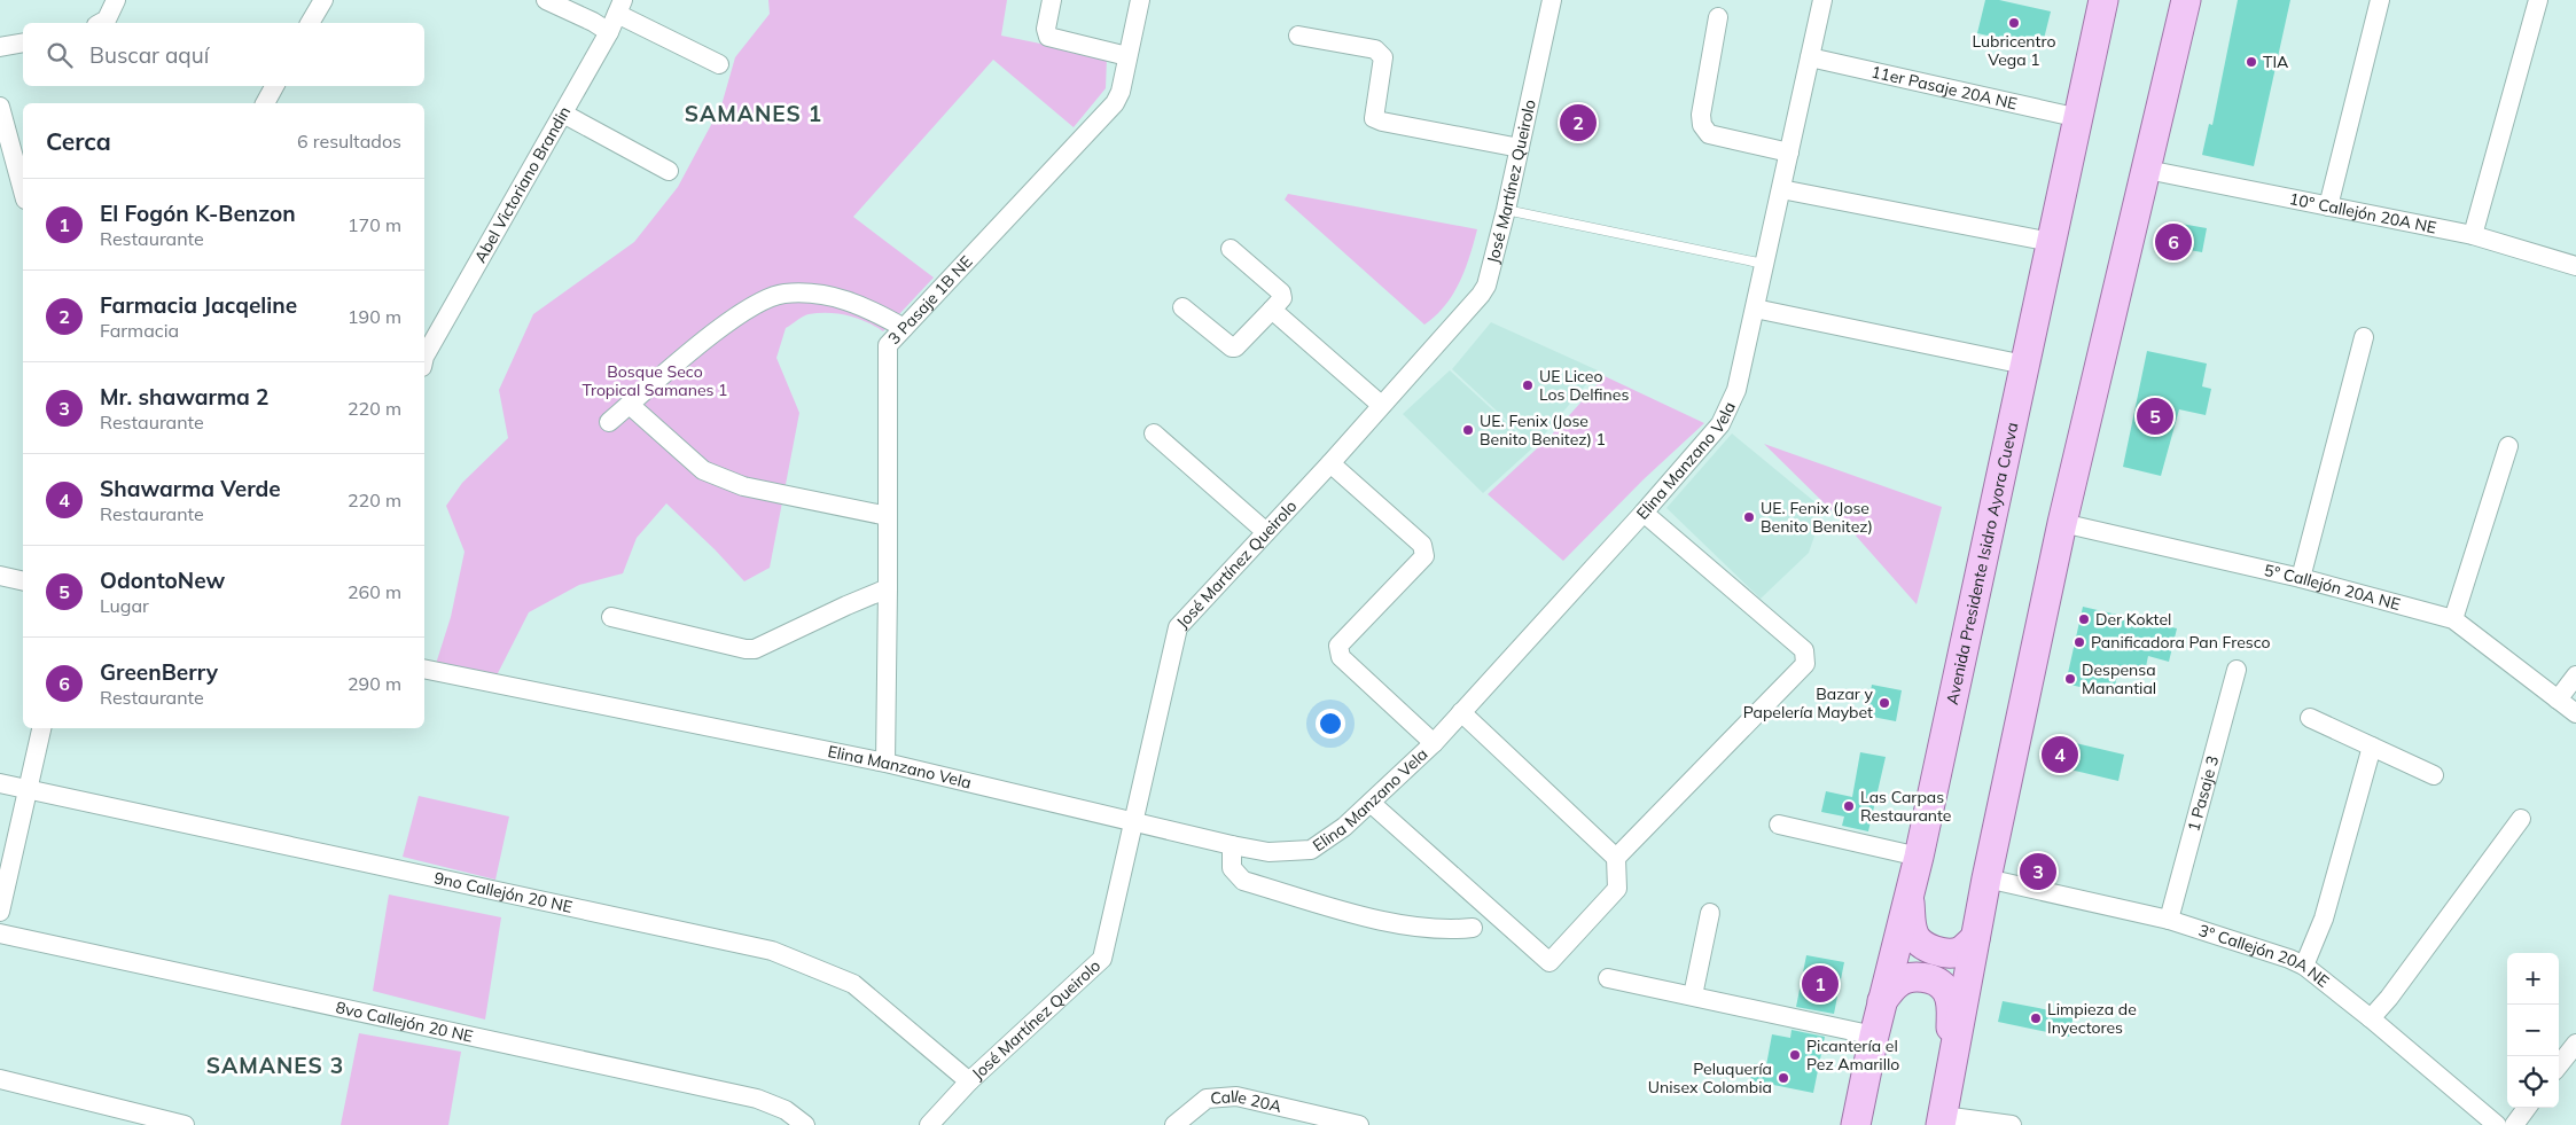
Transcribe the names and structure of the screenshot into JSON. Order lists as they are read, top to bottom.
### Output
{
  "streets": {
    "main road": ["Avenida Presidente Isidro Ayora Cueva"],
    "street": [
      "11er Pasaje 20A NE",
      "José Martínez Queirolo",
      "Abel Victoriano Brandin",
      "10° Callejón 20A NE",
      "3 Pasaje 1B NE",
      "Elina Manzano Vela",
      "5° Callejón 20A NE",
      "1 Pasaje 3",
      "9no Callejón 20 NE",
      "3° Callejón 20A NE",
      "8vo Callejón 20 NE",
      "Calle 20A"
    ]
  },
  "crossings": [
    ["11er Pasaje 20A NE", "Elina Manzano Vela"],
    ["11er Pasaje 20A NE", "Avenida Presidente Isidro Ayora Cueva"],
    ["José Martínez Queirolo", "Elina Manzano Vela"],
    ["José Martínez Queirolo", "9no Callejón 20 NE"],
    ["3 Pasaje 1B NE", "Elina Manzano Vela"],
    ["1 Pasaje 3", "3° Callejón 20A NE"]
  ],
  "districts": ["SAMANES 1", "SAMANES 3"],
  "parks": ["Bosque Seco Tropical Samanes 1"],
  "places": [
    "Lubricentro Vega 1",
    "TIA",
    "UE Liceo Los Delfines",
    "UE. Fenix (Jose Benito Benitez) 1",
    "UE. Fenix (Jose Benito Benitez)",
    "Der Koktel",
    "Panificadora Pan Fresco",
    "Despensa Manantial",
    "Bazar y Papelería Maybet",
    "Las Carpas Restaurante",
    "Limpieza de Inyectores",
    "Picantería el Pez Amarillo",
    "Peluquería Unisex Colombia"
  ],
  "page": {
    "search": "Buscar aquí",
    "pins": [
      "2",
      "6",
      "5",
      "4",
      "3",
      "1"
    ],
    "heading": ["Cerca", "6 resultados"],
    "list": [
      {
        "mark": "1",
        "name": "El Fogón K-Benzon",
        "note": "Restaurante",
        "value": "170 m"
      },
      {
        "mark": "2",
        "name": "Farmacia Jacqeline",
        "note": "Farmacia",
        "value": "190 m"
      },
      {
        "mark": "3",
        "name": "Mr. shawarma 2",
        "note": "Restaurante",
        "value": "220 m"
      },
      {
        "mark": "4",
        "name": "Shawarma Verde",
        "note": "Restaurante",
        "value": "220 m"
      },
      {
        "mark": "5",
        "name": "OdontoNew",
        "note": "Lugar",
        "value": "260 m"
      },
      {
        "mark": "6",
        "name": "GreenBerry",
        "note": "Restaurante",
        "value": "290 m"
      }
    ],
    "map_buttons": ["+", "−"]
  }
}
